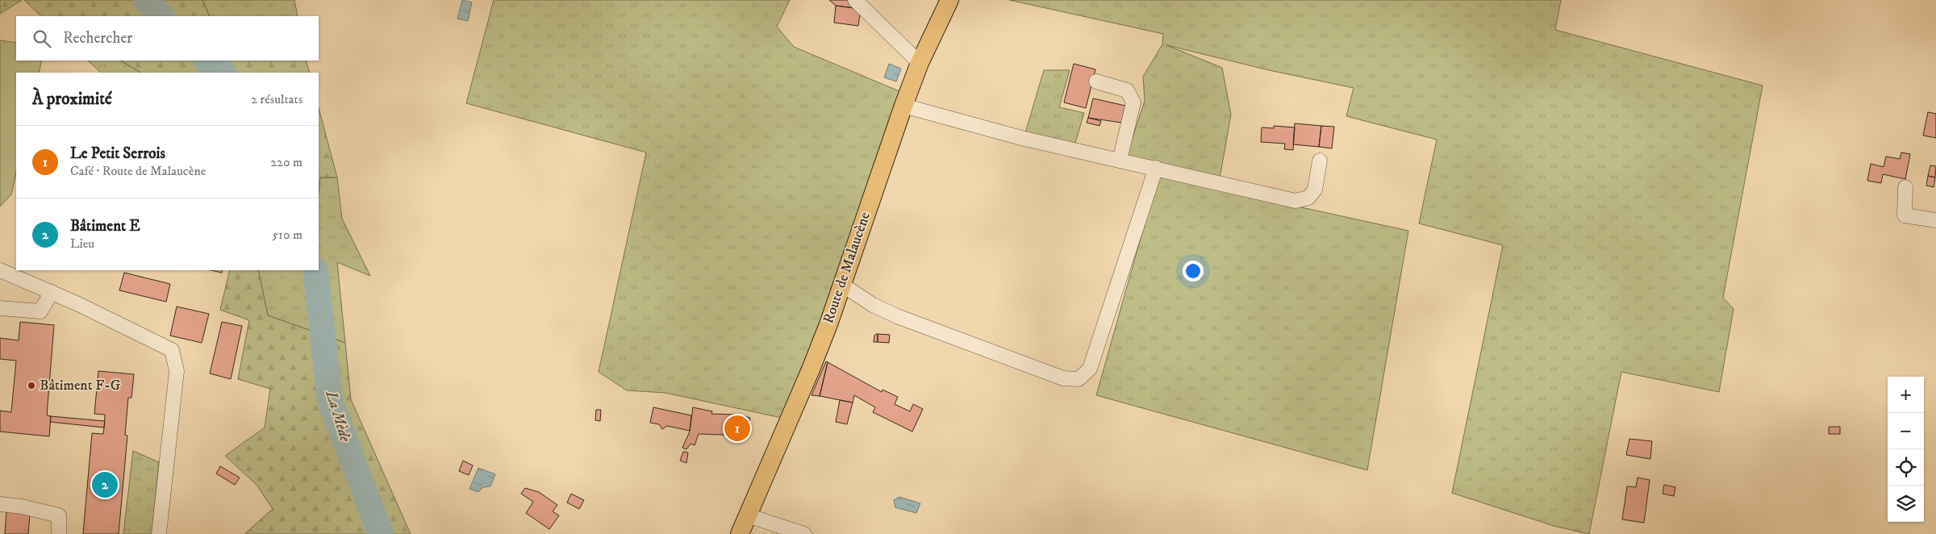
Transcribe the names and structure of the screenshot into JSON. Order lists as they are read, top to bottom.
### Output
{
  "streets": {
    "main road": ["Route de Malaucène"]
  },
  "water": ["La Mède"],
  "places": ["Bâtiment F-G"],
  "page": {
    "search": "Rechercher",
    "heading": ["À proximité", "2 résultats"],
    "list": [
      {
        "mark": "1",
        "name": "Le Petit Serrois",
        "note": "Café · Route de Malaucène",
        "value": "220 m"
      },
      {
        "mark": "2",
        "name": "Bâtiment E",
        "note": "Lieu",
        "value": "510 m"
      }
    ],
    "map_buttons": ["+", "−"],
    "pins": ["1", "2"]
  }
}
